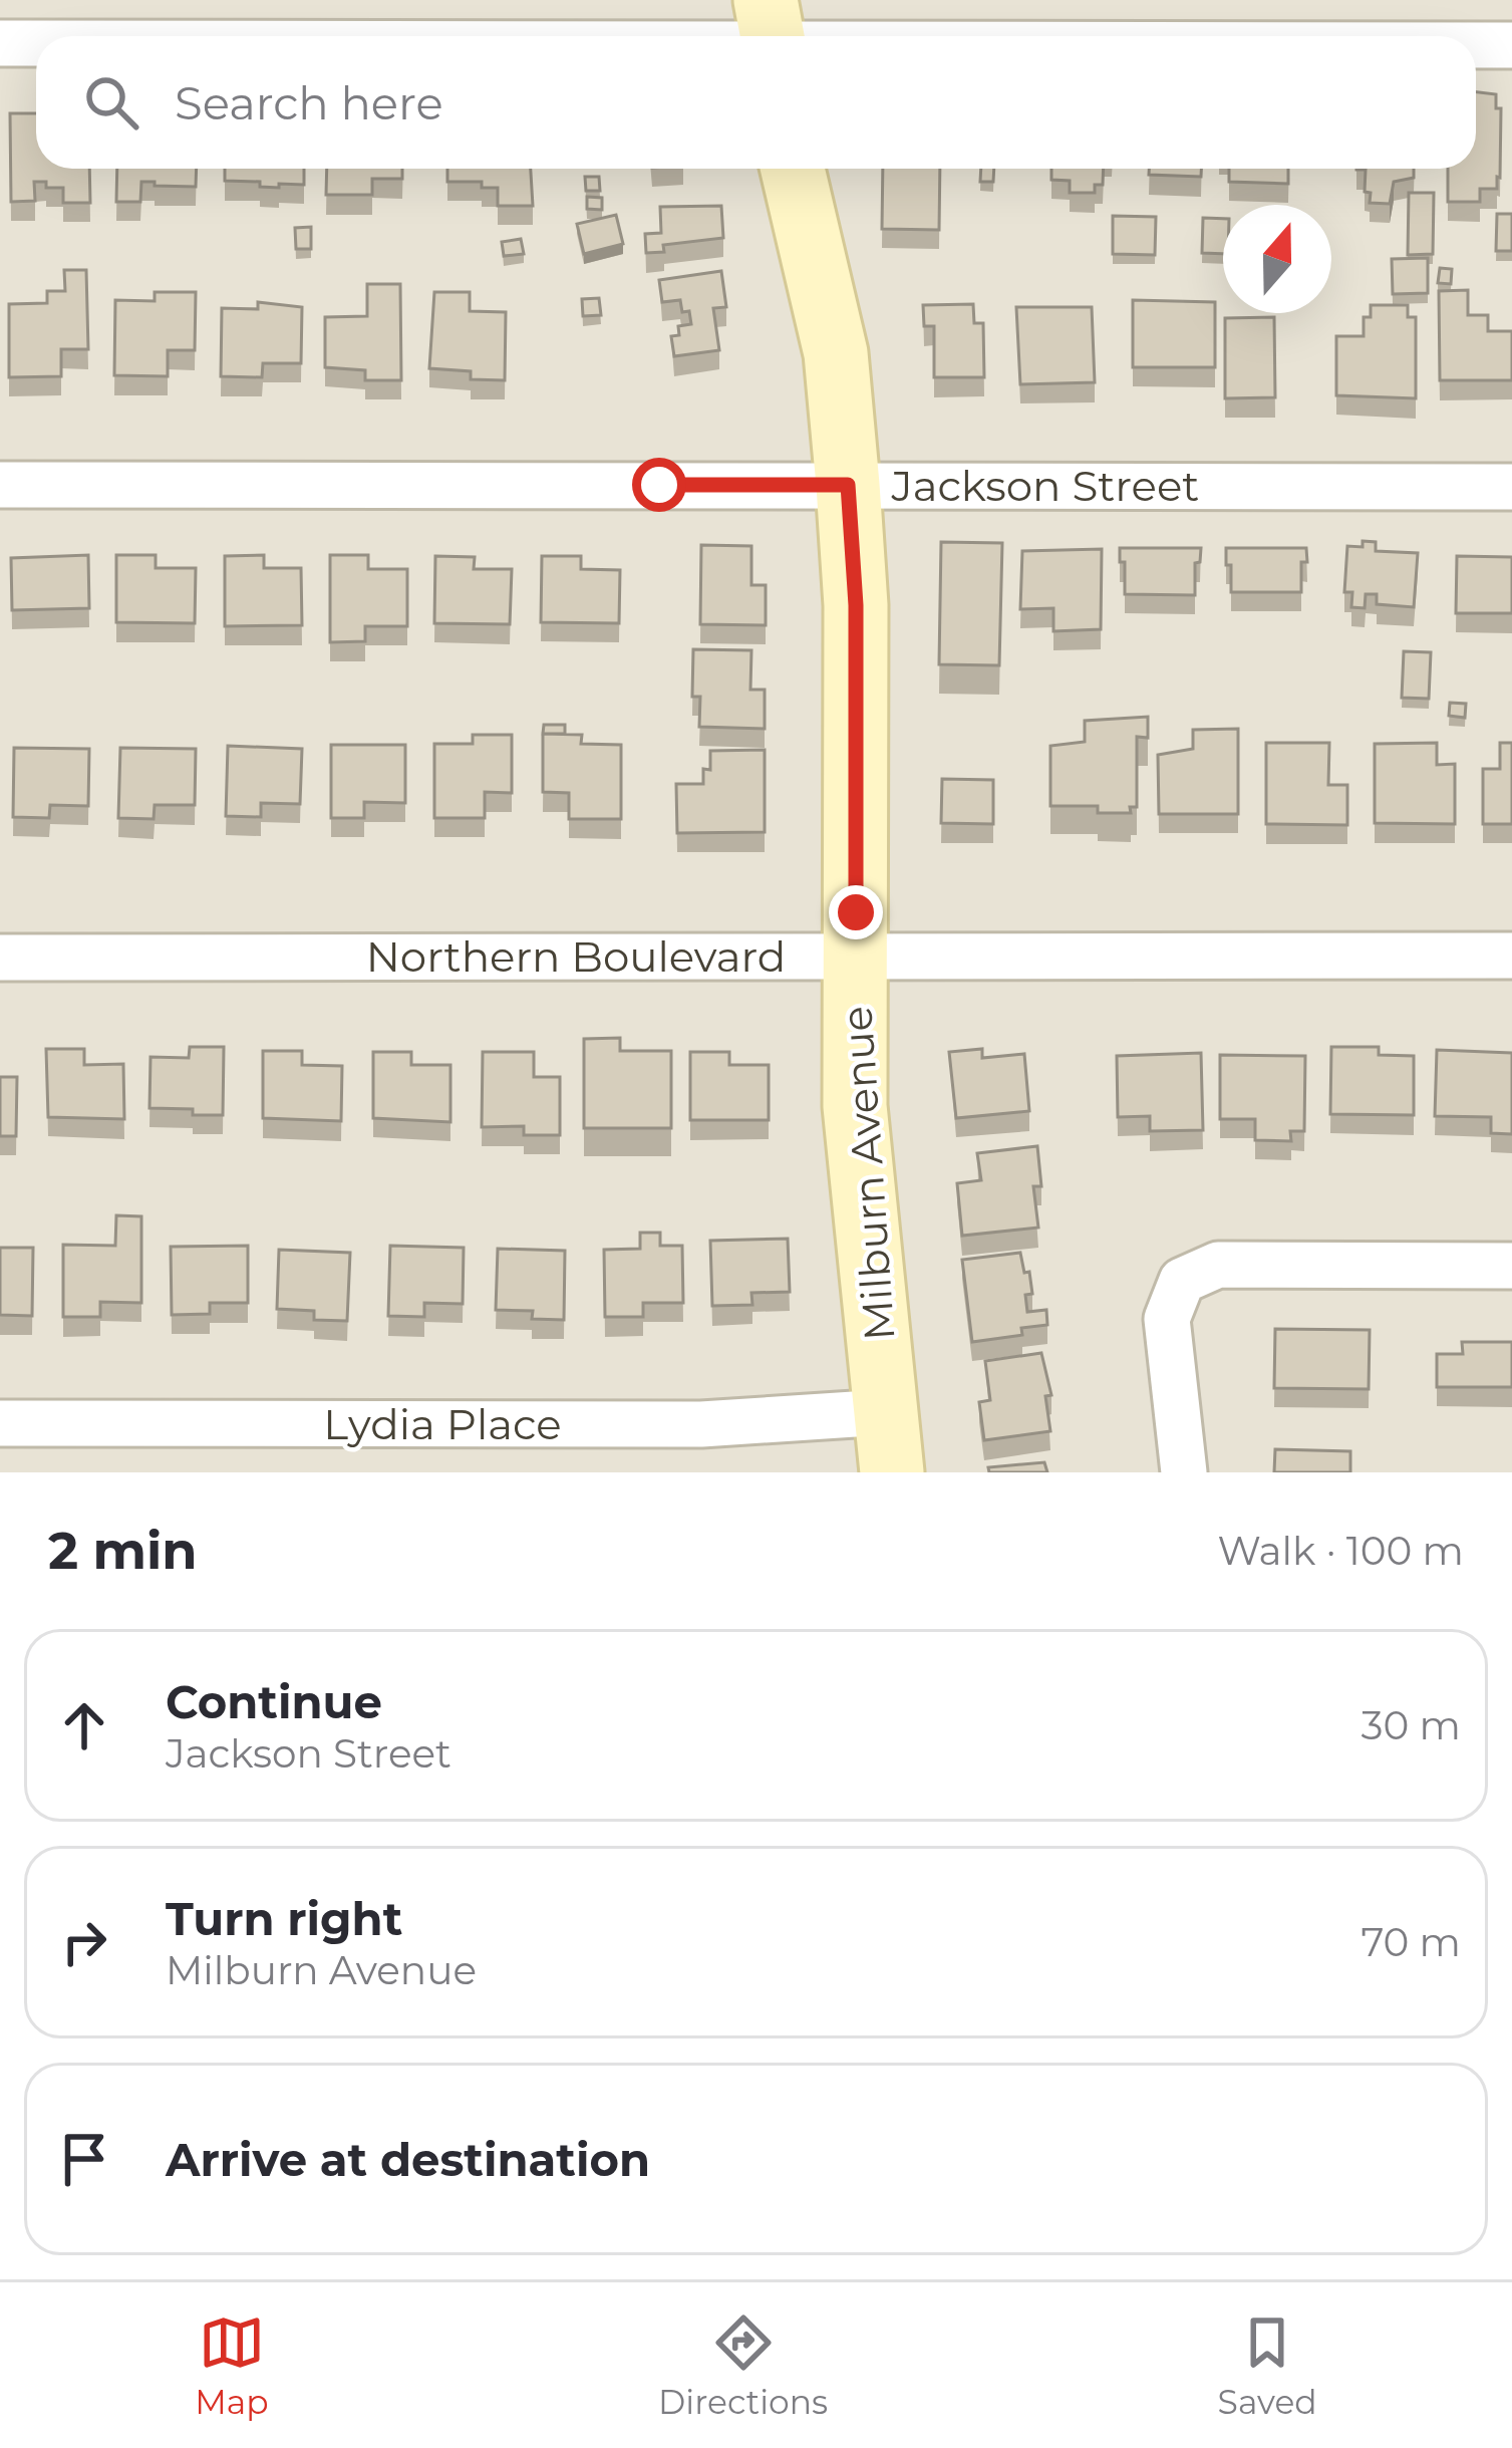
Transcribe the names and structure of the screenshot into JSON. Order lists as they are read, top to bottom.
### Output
{
  "streets": {
    "main road": ["Milburn Avenue"],
    "street": ["Jackson Street", "Northern Boulevard", "Lydia Place"]
  },
  "crossings": [
    ["Jackson Street", "Milburn Avenue"],
    ["Northern Boulevard", "Milburn Avenue"],
    ["Milburn Avenue", "Lydia Place"]
  ],
  "north": "top",
  "page": {
    "search": "Search here",
    "heading": ["2 min", "Walk · 100 m"],
    "list": [
      ["Continue", "Jackson Street", "30 m"],
      ["Turn right", "Milburn Avenue", "70 m"],
      "Arrive at destination"
    ],
    "nav": ["Map", "Directions", "Saved"]
  }
}
